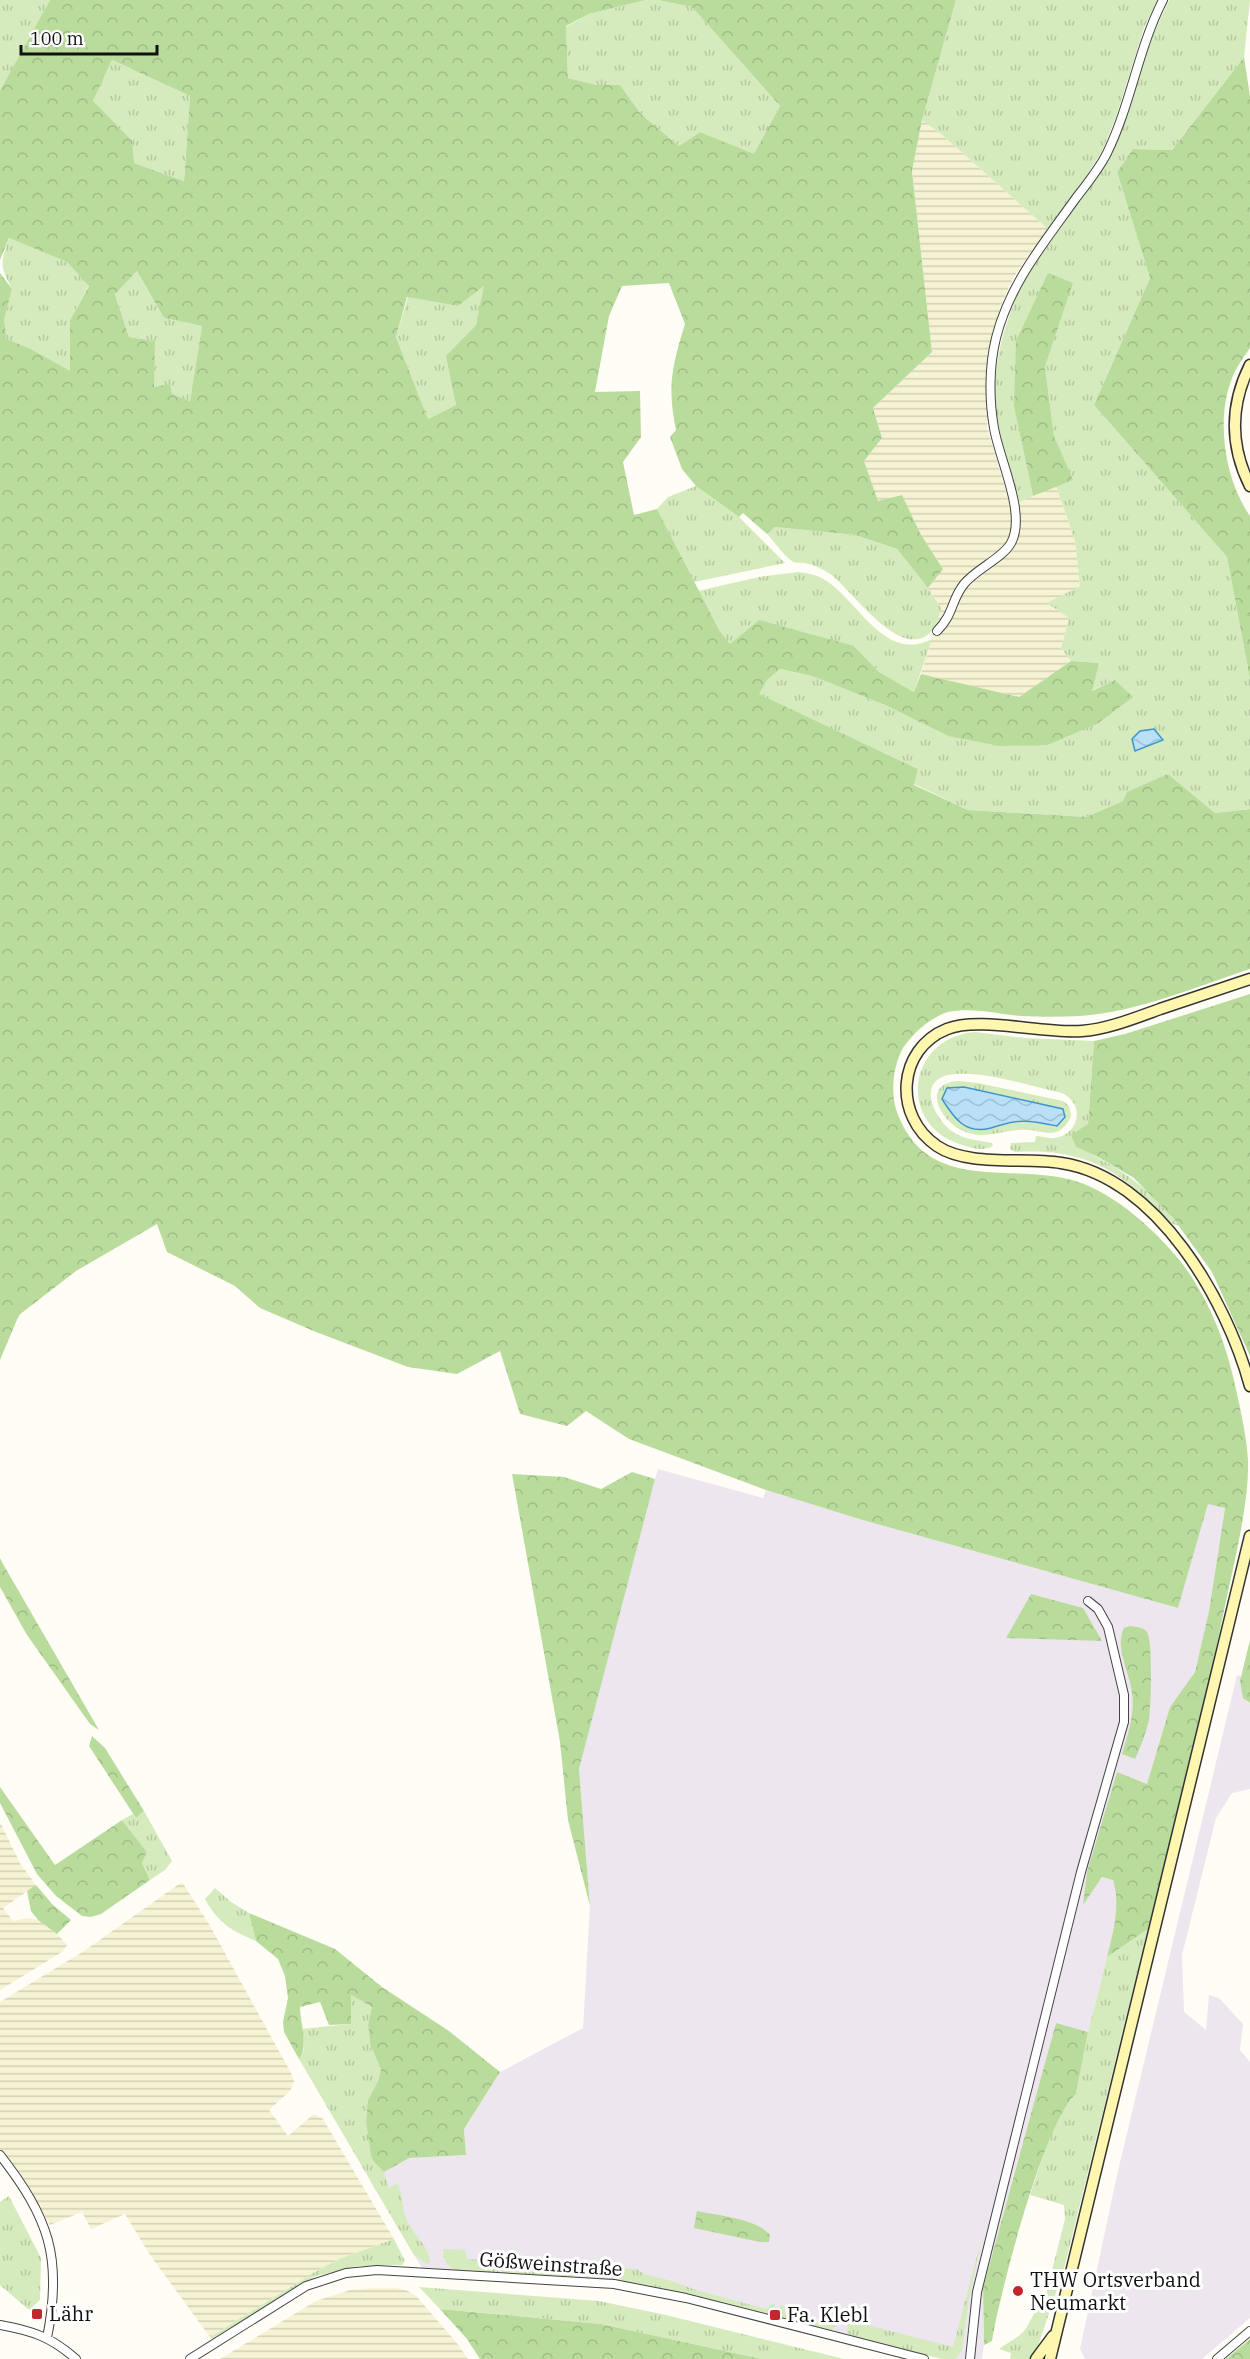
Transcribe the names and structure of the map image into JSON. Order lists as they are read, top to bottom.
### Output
{
  "streets": {
    "street": ["Gößweinstraße"]
  },
  "places": {
    "other": ["THW Ortsverband Neumarkt"],
    "transit": ["Lähr", "Fa. Klebl"]
  },
  "scale_bar": "100 m"
}
